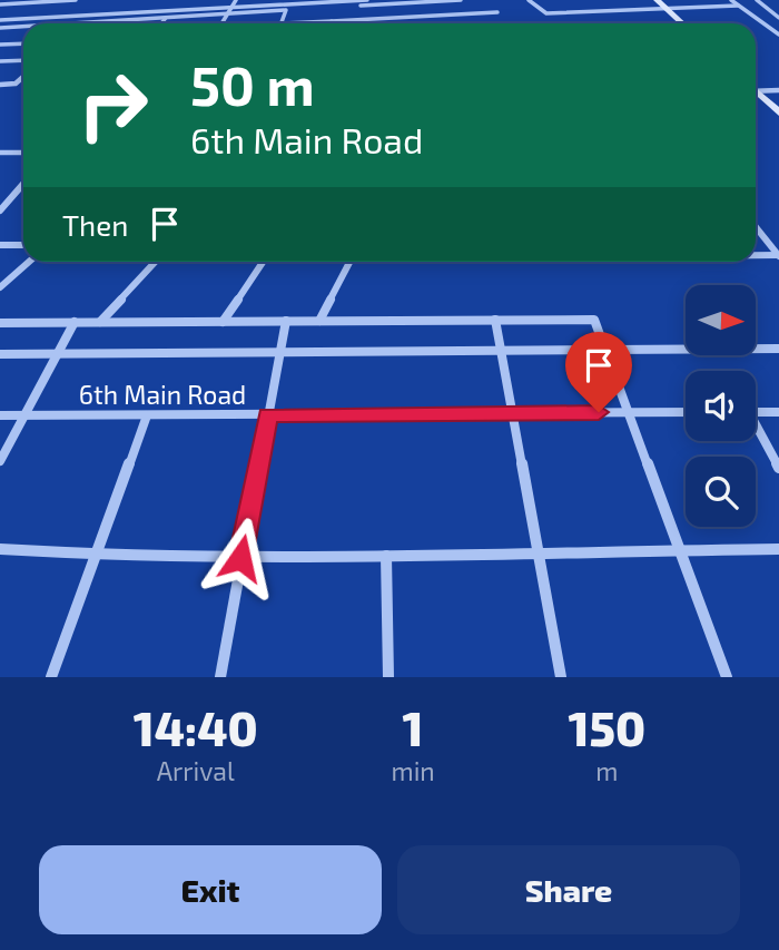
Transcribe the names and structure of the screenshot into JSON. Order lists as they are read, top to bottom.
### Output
{
  "streets": {
    "street": ["6th Main Road"]
  },
  "north": "right",
  "page": {
    "turn": ["50 m", "6th Main Road"],
    "then": "Then",
    "eta": [
      "14:40",
      "Arrival",
      "1",
      "min",
      "150",
      "m"
    ],
    "buttons": ["Exit", "Share"]
  }
}
